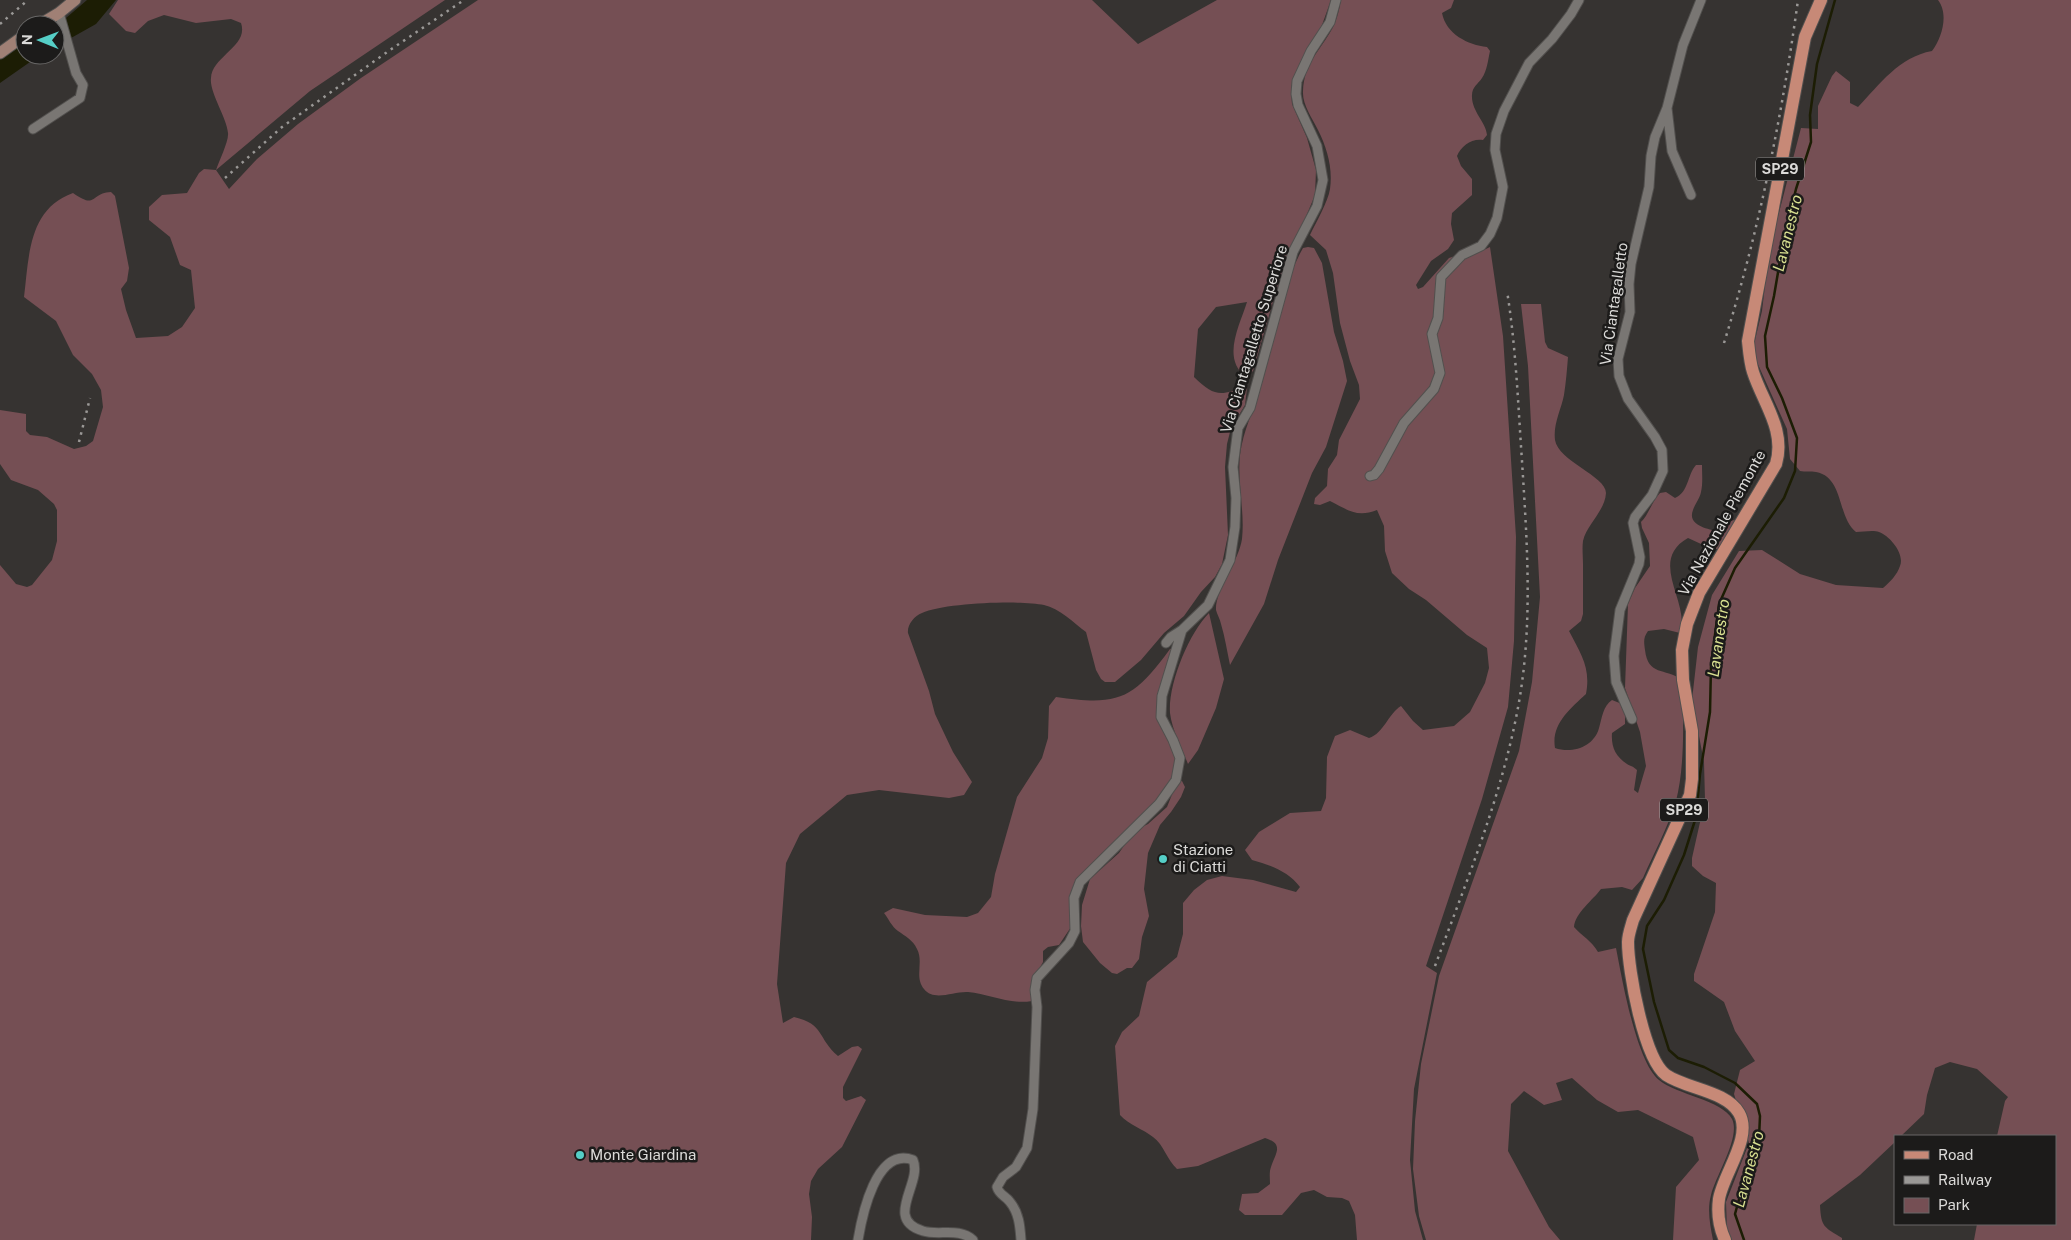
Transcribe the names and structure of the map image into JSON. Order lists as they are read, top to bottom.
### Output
{
  "streets": {
    "main road": ["SP29", "Via Nazionale Piemonte"],
    "street": ["Via Ciantagalletto", "Via Ciantagalletto Superiore"]
  },
  "water": ["Lavanestro"],
  "places": ["Stazione di Ciatti", "Monte Giardina"],
  "legend": ["Road", "Railway", "Park"],
  "north": "left"
}
